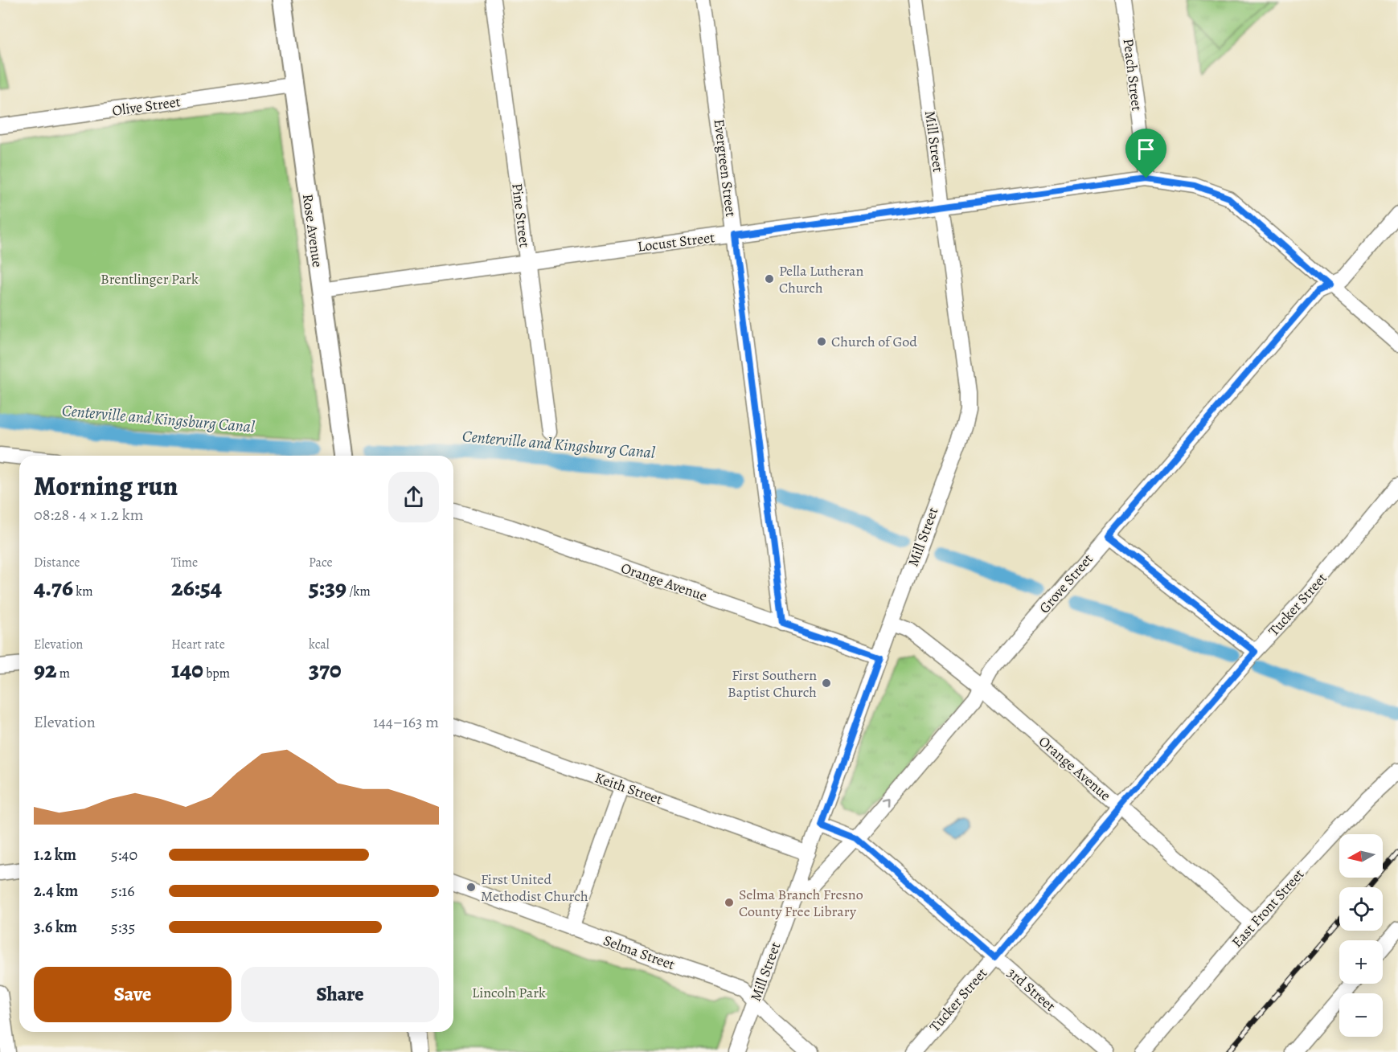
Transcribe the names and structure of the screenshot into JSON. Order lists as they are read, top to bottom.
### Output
{
  "streets": {
    "street": [
      "Peach Street",
      "Olive Street",
      "Mill Street",
      "Evergreen Street",
      "Pine Street",
      "Rose Avenue",
      "Locust Street",
      "Orange Avenue",
      "Grove Street",
      "Tucker Street",
      "Keith Street",
      "East Front Street",
      "Selma Street",
      "3rd Street"
    ]
  },
  "crossings": [
    ["Peach Street", "Locust Street"],
    ["Olive Street", "Rose Avenue"],
    ["Mill Street", "Locust Street"],
    ["Mill Street", "Orange Avenue"],
    ["Mill Street", "Grove Street"],
    ["Mill Street", "Keith Street"],
    ["Mill Street", "Selma Street"],
    ["Mill Street", "3rd Street"],
    ["Evergreen Street", "Locust Street"],
    ["Evergreen Street", "Orange Avenue"],
    ["Pine Street", "Locust Street"],
    ["Rose Avenue", "Locust Street"],
    ["Locust Street", "Grove Street"],
    ["Orange Avenue", "Grove Street"],
    ["Orange Avenue", "Tucker Street"],
    ["Orange Avenue", "East Front Street"],
    ["Grove Street", "3rd Street"],
    ["Tucker Street", "3rd Street"]
  ],
  "water": ["Centerville and Kingsburg Canal"],
  "parks": ["Brentlinger Park", "Lincoln Park"],
  "places": [
    "Pella Lutheran Church",
    "Church of God",
    "First Southern Baptist Church",
    "First United Methodist Church",
    "Selma Branch Fresno County Free Library"
  ],
  "north": "left",
  "page": {
    "heading": ["Morning run", "08:28 · 4 × 1.2 km"],
    "stats": [
      ["Distance", "4.76 km"],
      ["Time", "26:54"],
      ["Pace", "5:39 /km"],
      ["Elevation", "92 m"],
      ["Heart rate", "140 bpm"],
      ["kcal", "370"]
    ],
    "chart": ["Elevation", "144–163 m"],
    "map_buttons": ["+", "−"],
    "list": [
      {
        "name": "1.2 km",
        "note": "5:40"
      },
      {
        "name": "2.4 km",
        "note": "5:16"
      },
      {
        "name": "3.6 km",
        "note": "5:35"
      }
    ],
    "buttons": ["Save", "Share"]
  }
}
